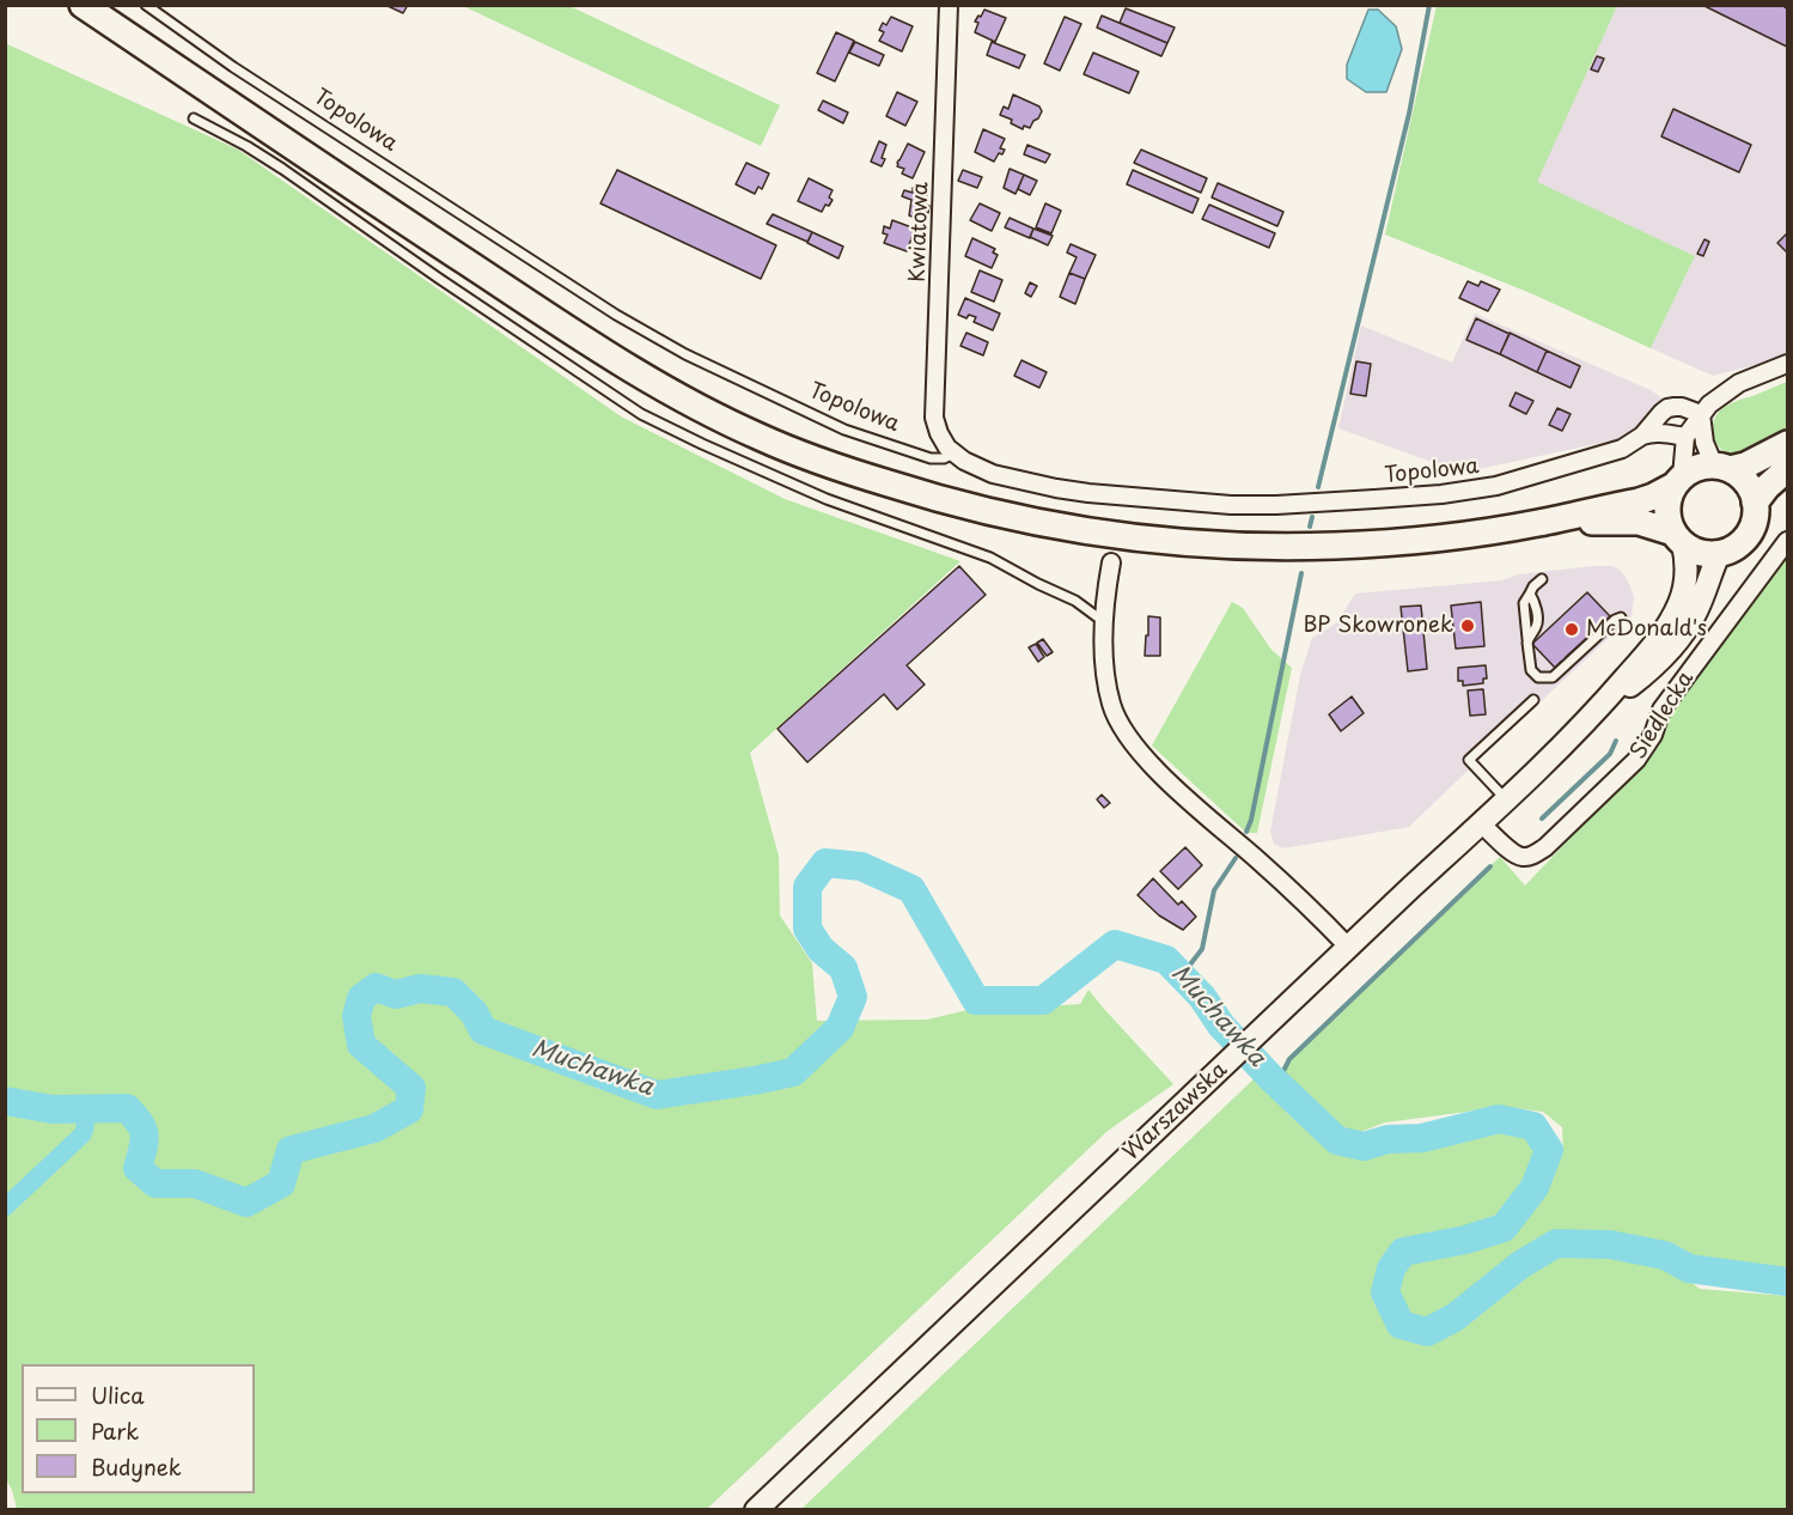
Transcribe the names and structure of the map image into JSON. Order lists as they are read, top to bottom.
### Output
{
  "streets": {
    "main road": ["Warszawska"],
    "street": ["Topolowa", "Kwiatowa", "Siedlecka"]
  },
  "crossings": [
    ["Topolowa", "Kwiatowa"],
    ["Siedlecka", "Warszawska"]
  ],
  "water": ["Muchawka"],
  "places": ["BP Skowronek", "McDonald's"],
  "legend": ["Ulica", "Park", "Budynek"]
}
